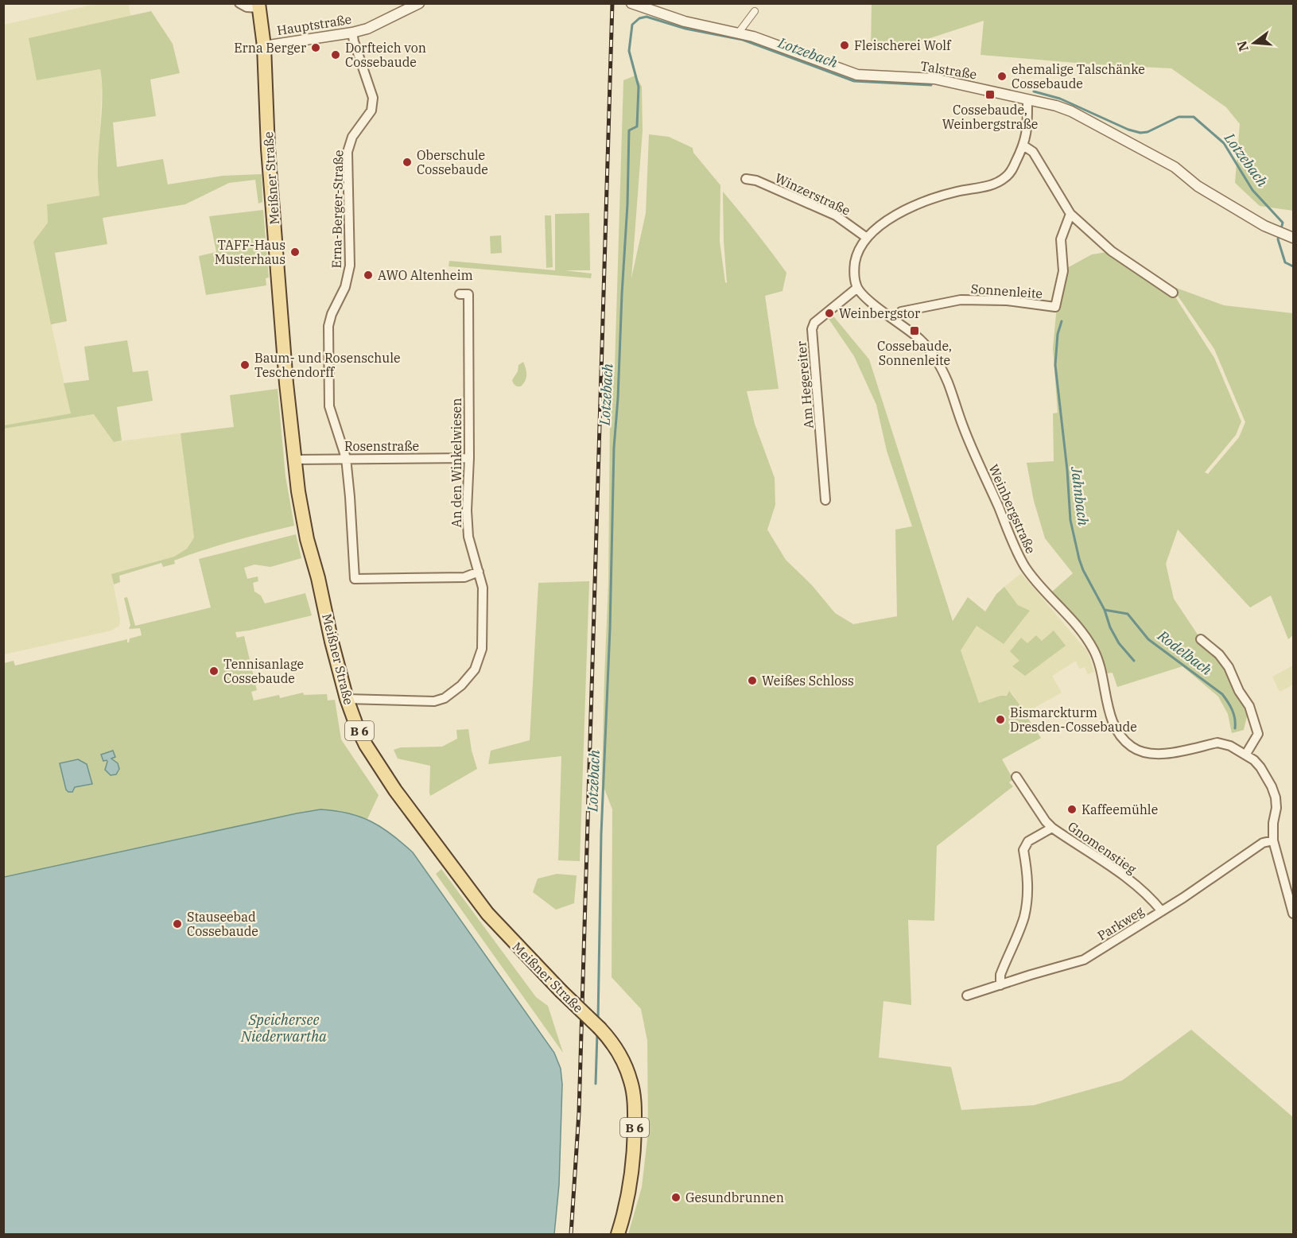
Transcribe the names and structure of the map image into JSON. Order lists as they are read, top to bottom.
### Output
{
  "streets": {
    "main road": ["Meißner Straße", "B 6"],
    "street": [
      "Hauptstraße",
      "Talstraße",
      "Winzerstraße",
      "Erna-Berger-Straße",
      "Sonnenleite",
      "Am Hegereiter",
      "Rosenstraße",
      "An den Winkelwiesen",
      "Weinbergstraße",
      "Gnomenstieg",
      "Parkweg"
    ]
  },
  "crossings": [
    ["Hauptstraße", "Meißner Straße"],
    ["Hauptstraße", "Erna-Berger-Straße"],
    ["Hauptstraße", "B 6"],
    ["Meißner Straße", "Rosenstraße"],
    ["Meißner Straße", "An den Winkelwiesen"],
    ["Meißner Straße", "B 6"],
    ["Erna-Berger-Straße", "Rosenstraße"],
    ["Erna-Berger-Straße", "An den Winkelwiesen"],
    ["Sonnenleite", "Weinbergstraße"],
    ["Am Hegereiter", "Weinbergstraße"],
    ["Rosenstraße", "An den Winkelwiesen"],
    ["Weinbergstraße", "Parkweg"],
    ["Gnomenstieg", "Parkweg"]
  ],
  "water": [
    "Lotzebach",
    "Jahnbach",
    "Rodelbach",
    "Speichersee Niederwartha"
  ],
  "places": {
    "other": [
      "Fleischerei Wolf",
      "Erna Berger",
      "Dorfteich von Cossebaude",
      "ehemalige Talschänke Cossebaude",
      "Oberschule Cossebaude",
      "TAFF-Haus Musterhaus",
      "AWO Altenheim",
      "Weinbergstor",
      "Baum- und Rosenschule Teschendorff",
      "Tennisanlage Cossebaude",
      "Weißes Schloss",
      "Bismarckturm Dresden-Cossebaude",
      "Kaffeemühle",
      "Stauseebad Cossebaude",
      "Gesundbrunnen"
    ],
    "transit": ["Cossebaude, Weinbergstraße", "Cossebaude, Sonnenleite"]
  },
  "north": "left"
}
